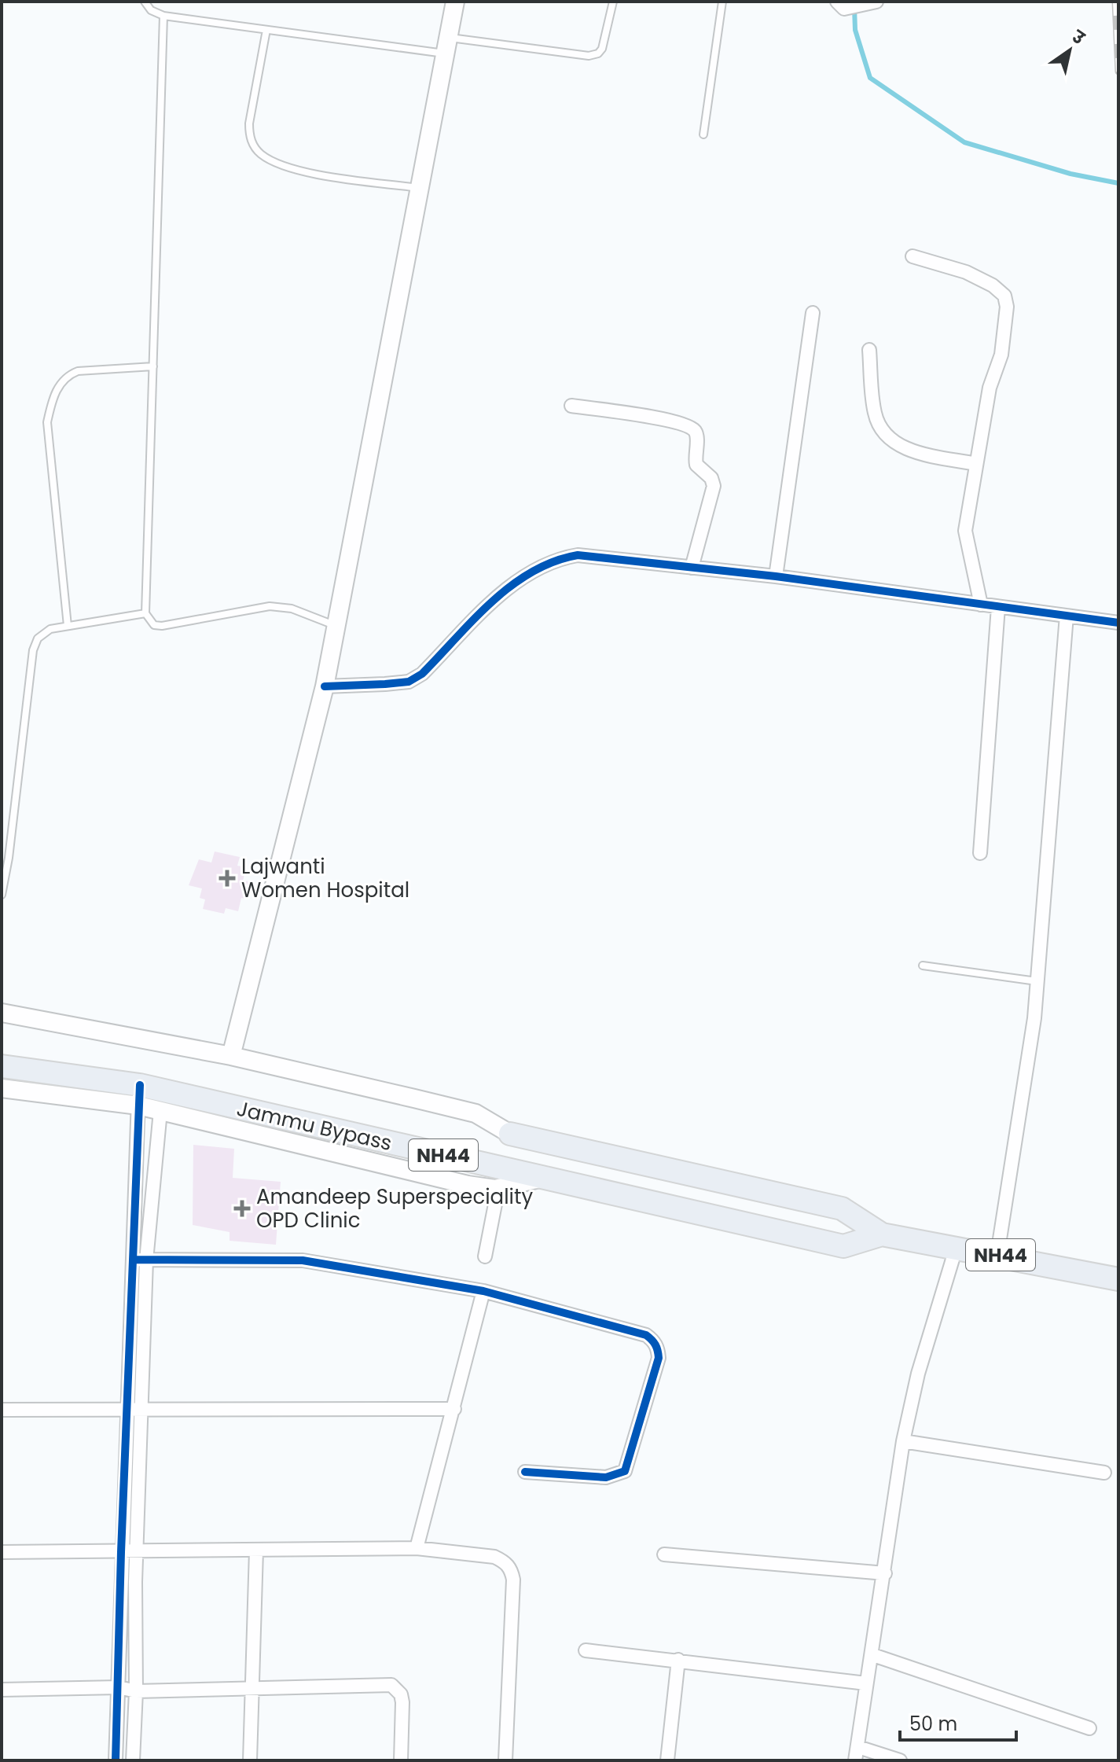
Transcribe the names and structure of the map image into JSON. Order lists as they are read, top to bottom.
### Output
{
  "streets": {
    "highway": ["Jammu Bypass", "NH44"]
  },
  "places": {
    "health": ["Lajwanti Women Hospital", "Amandeep Superspeciality OPD Clinic"]
  },
  "scale_bar": "50 m",
  "north": "top right"
}
